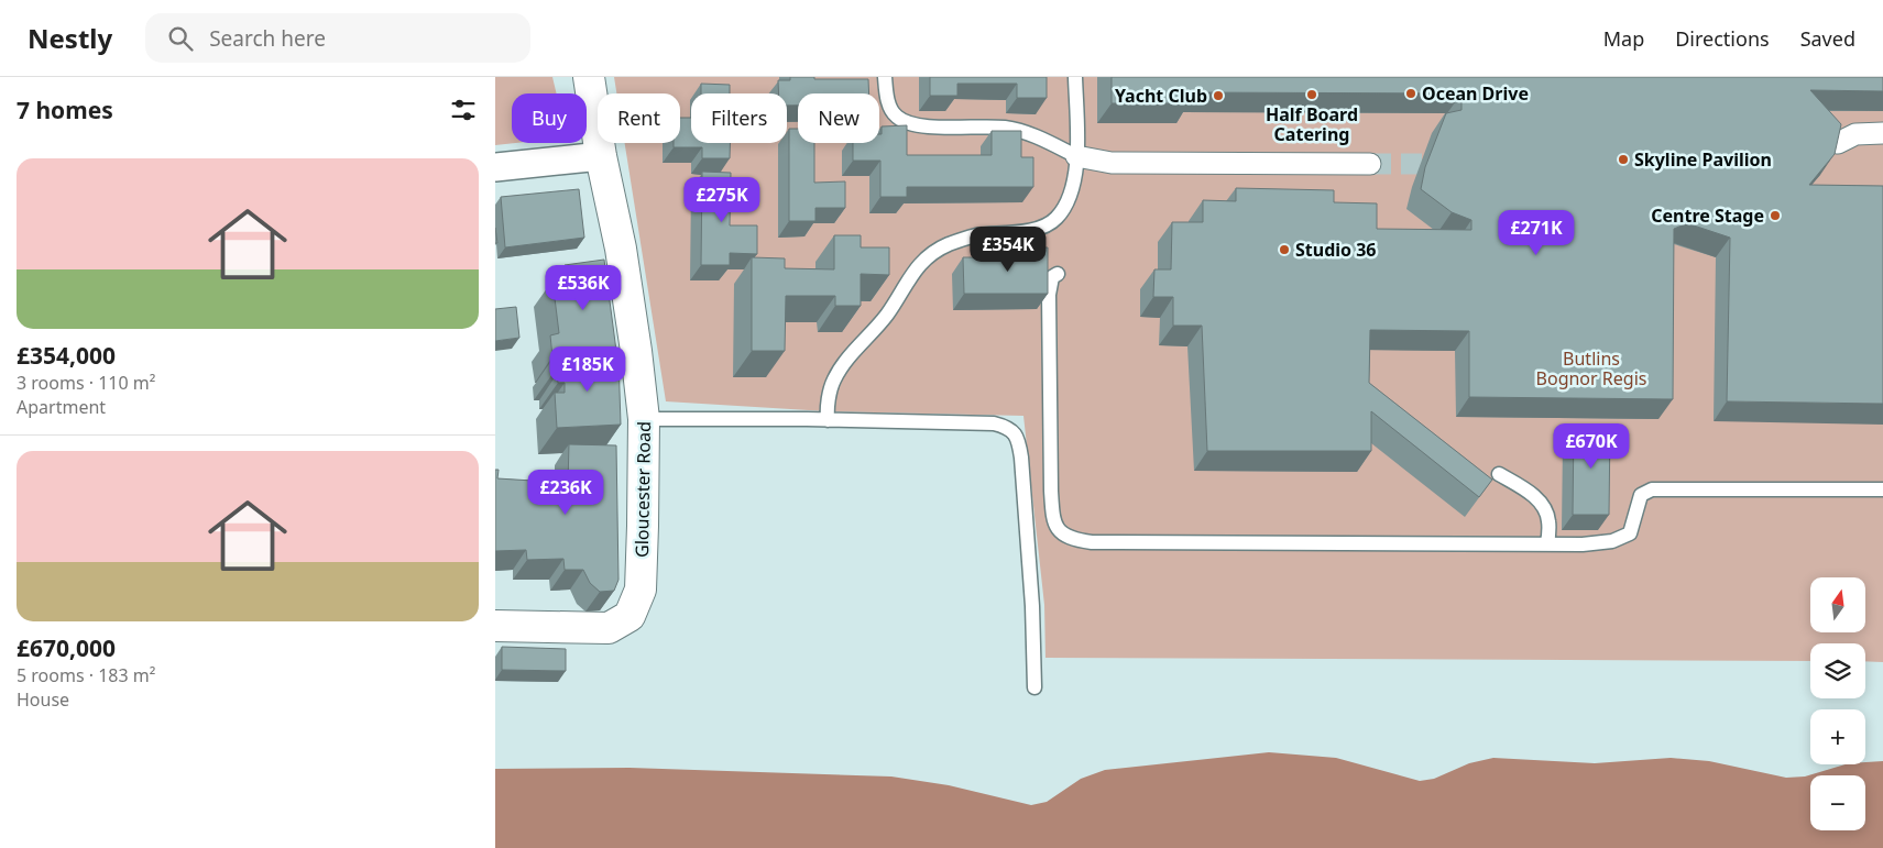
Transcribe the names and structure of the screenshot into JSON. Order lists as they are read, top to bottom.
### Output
{
  "streets": {
    "street": ["Gloucester Road"]
  },
  "parks": ["Butlins Bognor Regis"],
  "places": [
    "Ocean Drive",
    "Half Board Catering",
    "Yacht Club",
    "Skyline Pavilion",
    "Centre Stage",
    "Studio 36"
  ],
  "north": "top",
  "page": {
    "header": "Nestly",
    "search": "Search here",
    "nav": ["Map", "Directions", "Saved"],
    "heading": "7 homes",
    "chip": [
      "Buy",
      "Rent",
      "Filters",
      "New"
    ],
    "list": [
      {
        "name": "£354,000",
        "note": "3 rooms · 110 m² · Apartment"
      },
      {
        "name": "£670,000",
        "note": "5 rooms · 183 m² · House"
      }
    ],
    "price": [
      "£275K",
      "£271K",
      "£354K",
      "£536K",
      "£185K",
      "£670K",
      "£236K"
    ],
    "map_buttons": ["+", "−"]
  }
}
